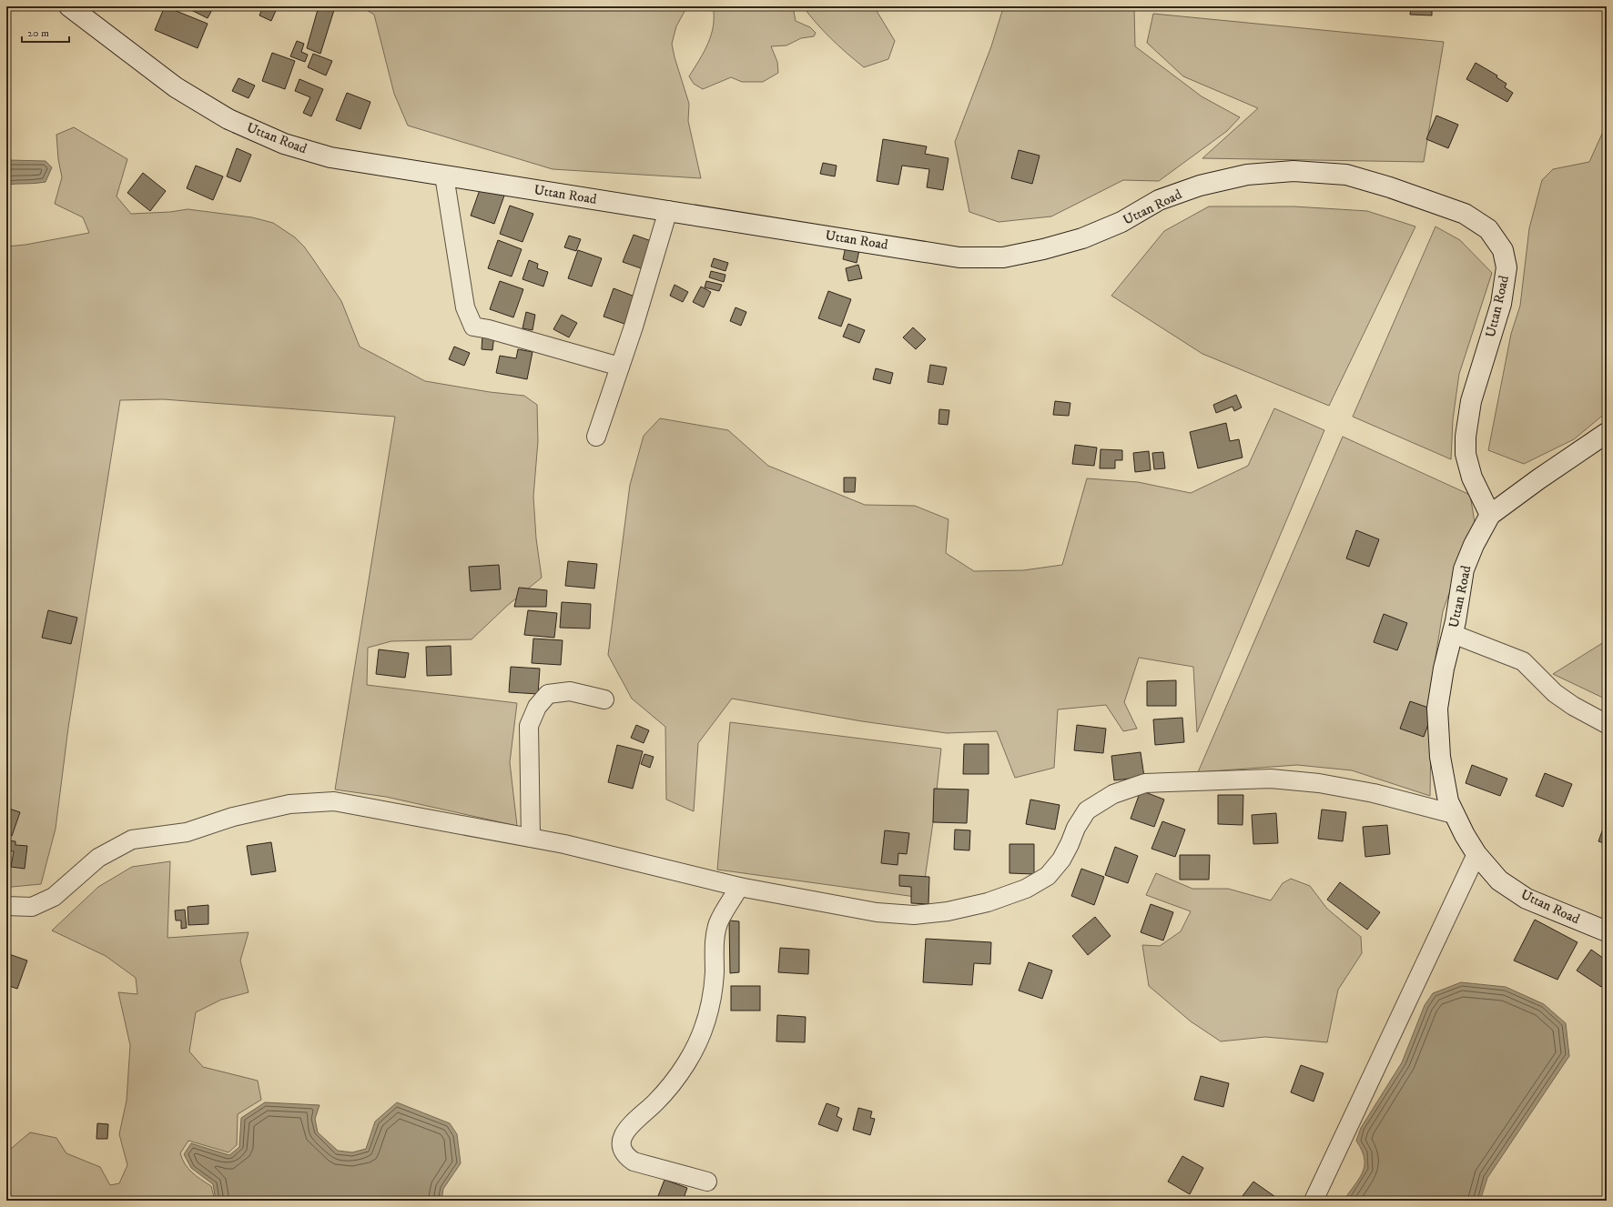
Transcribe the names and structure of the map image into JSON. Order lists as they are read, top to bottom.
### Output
{
  "streets": {
    "main road": ["Uttan Road"]
  },
  "scale_bar": "20 m"
}
